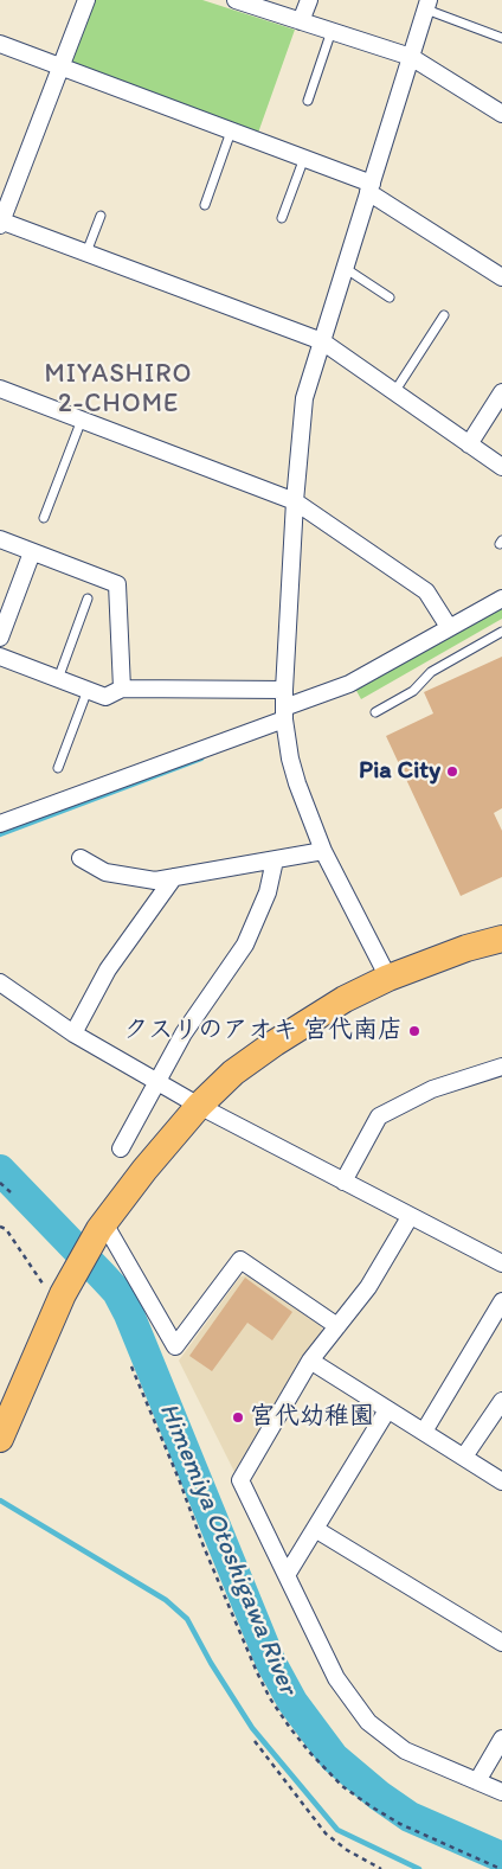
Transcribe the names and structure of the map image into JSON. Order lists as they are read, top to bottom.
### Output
{
  "districts": ["MIYASHIRO 2-CHOME"],
  "water": ["Himemiya Otoshigawa River"],
  "places": ["Pia City", "クスリのアオキ 宮代南店", "宮代幼稚園"]
}
